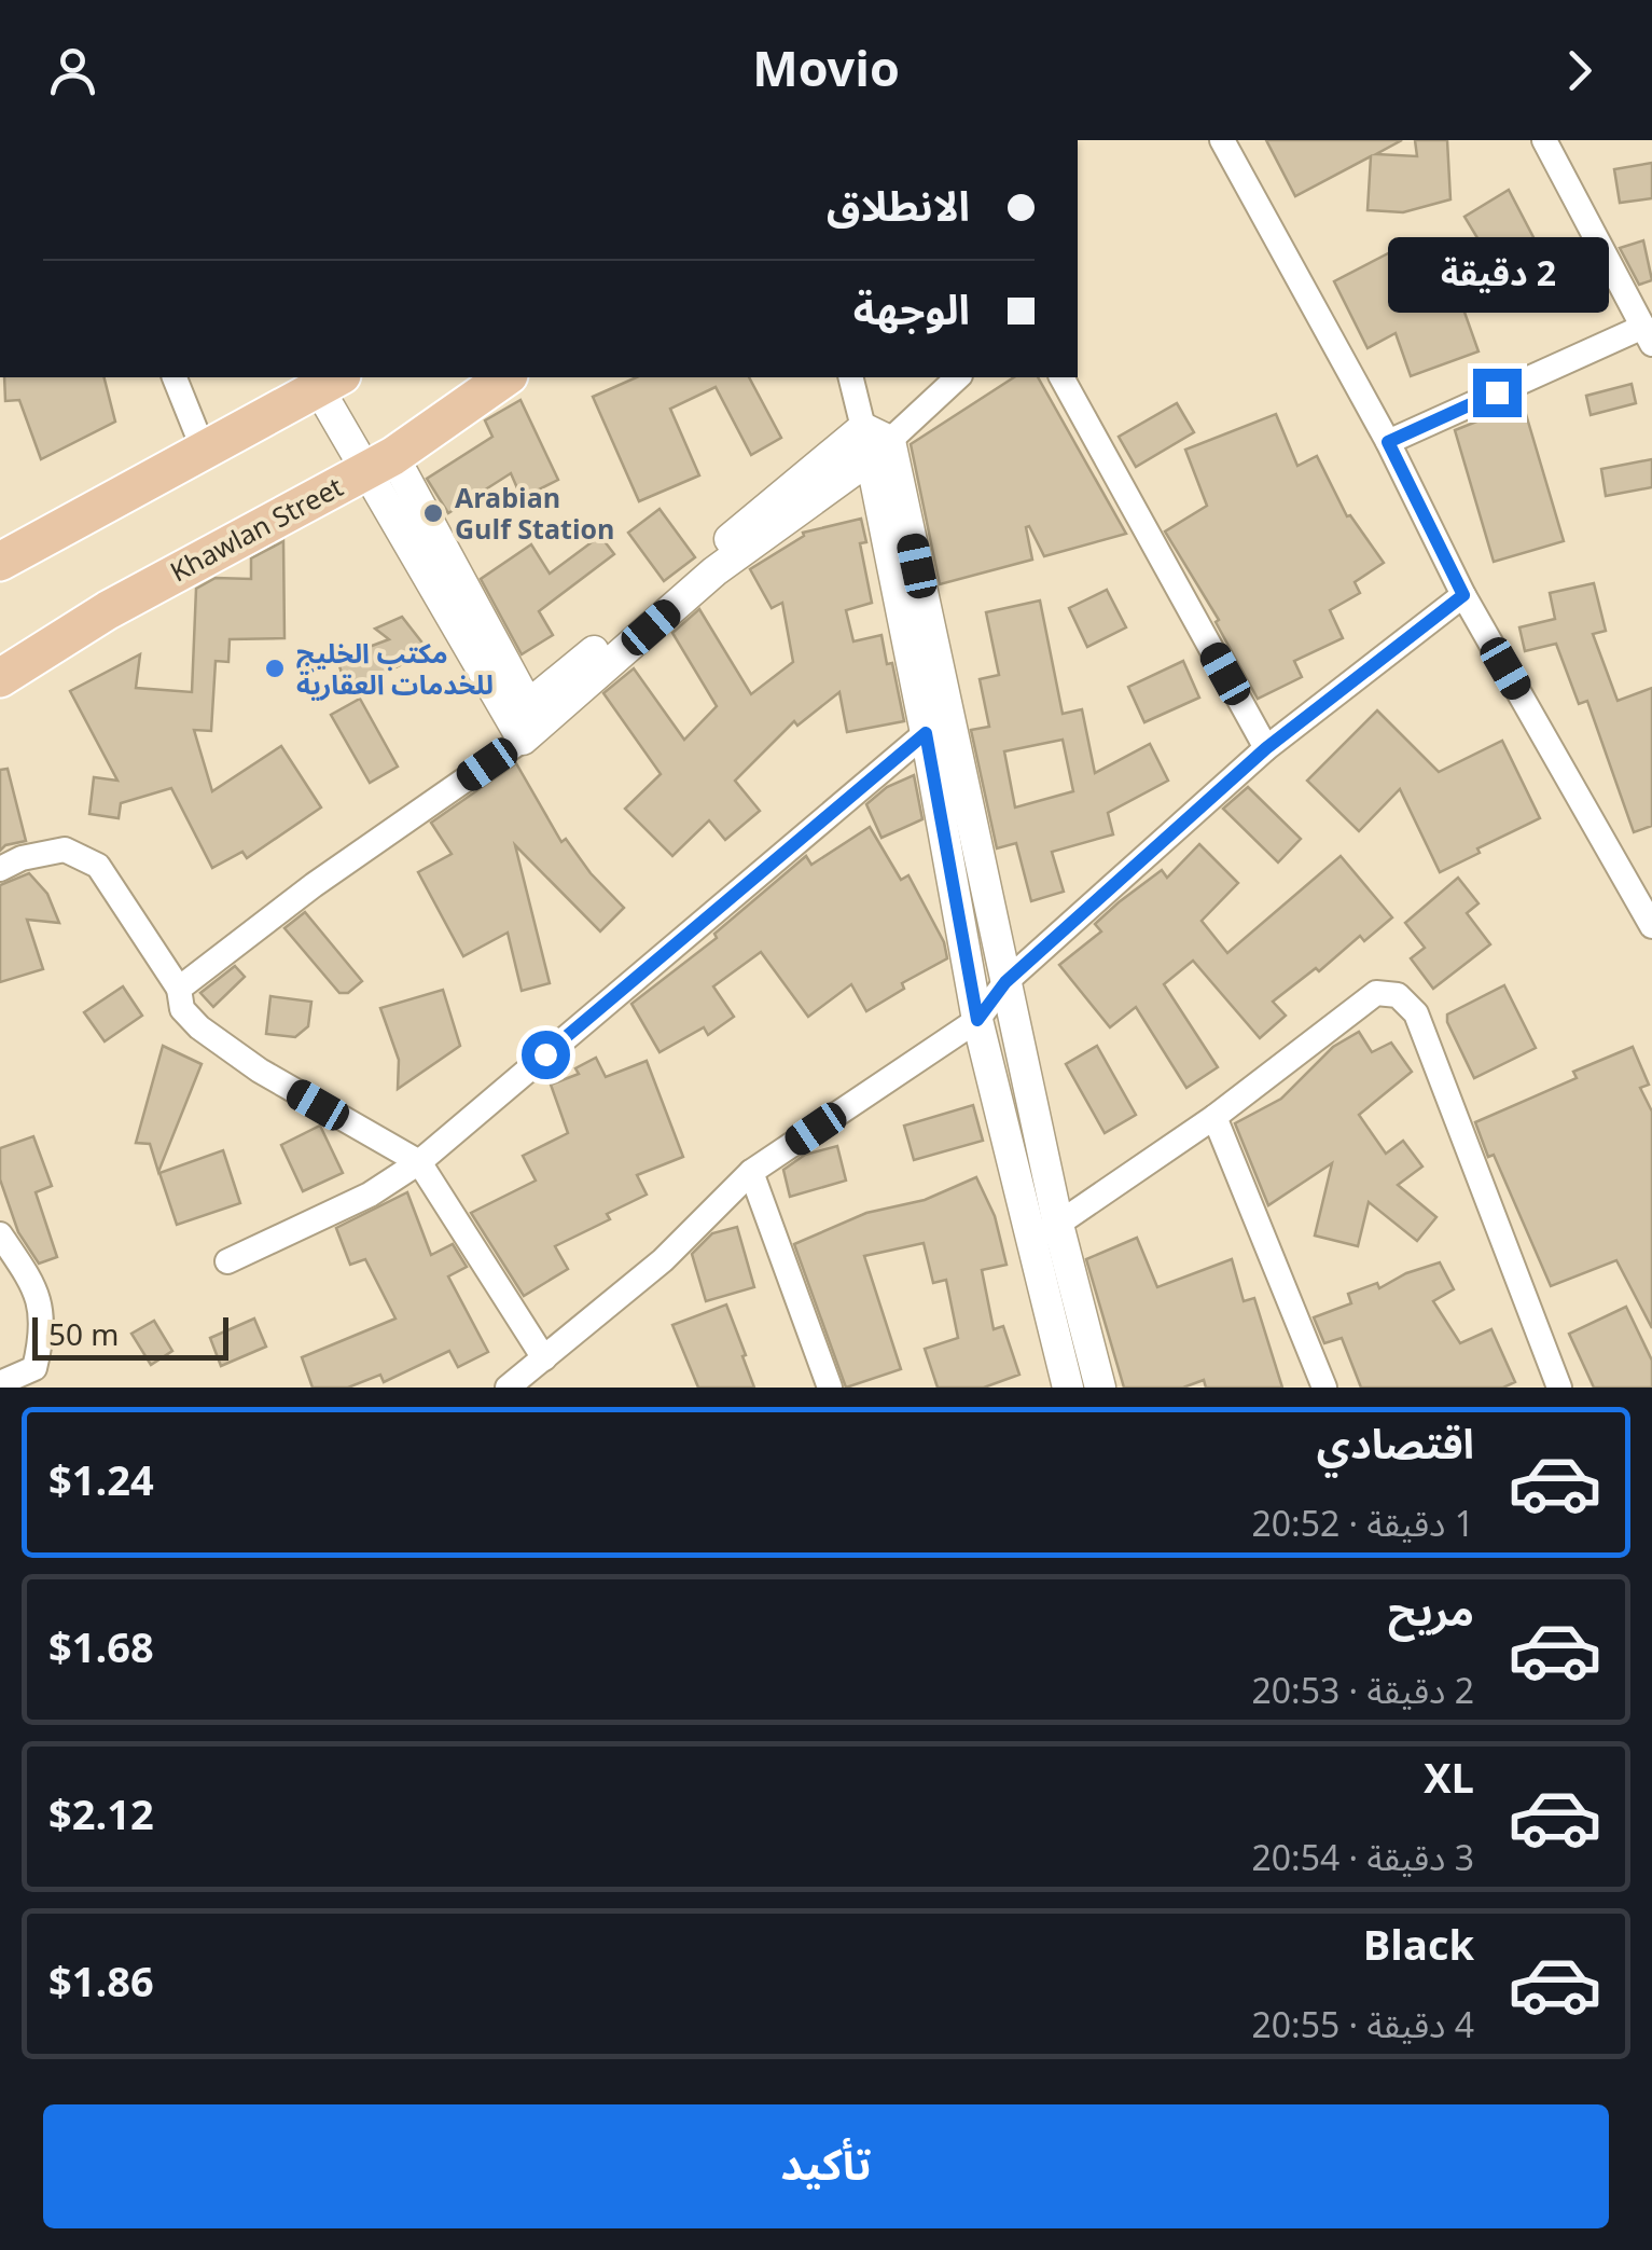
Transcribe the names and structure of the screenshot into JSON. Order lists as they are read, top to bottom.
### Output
{
  "streets": {
    "main road": ["Khawlan Street"]
  },
  "places": ["Arabian Gulf Station", "مكتب الخليج للخدمات العقارية"],
  "scale_bar": "50 m",
  "page": {
    "header": "Movio",
    "banner": ["الانطلاق", "الوجهة"],
    "bubble": "2 دقيقة",
    "scale": "50 m",
    "list": [
      {
        "name": "اقتصادي",
        "note": "1 دقيقة · 20:52",
        "value": "$1.24"
      },
      {
        "name": "مريح",
        "note": "2 دقيقة · 20:53",
        "value": "$1.68"
      },
      {
        "name": "XL",
        "note": "3 دقيقة · 20:54",
        "value": "$2.12"
      },
      {
        "name": "Black",
        "note": "4 دقيقة · 20:55",
        "value": "$1.86"
      }
    ],
    "buttons": "تأكيد"
  }
}
